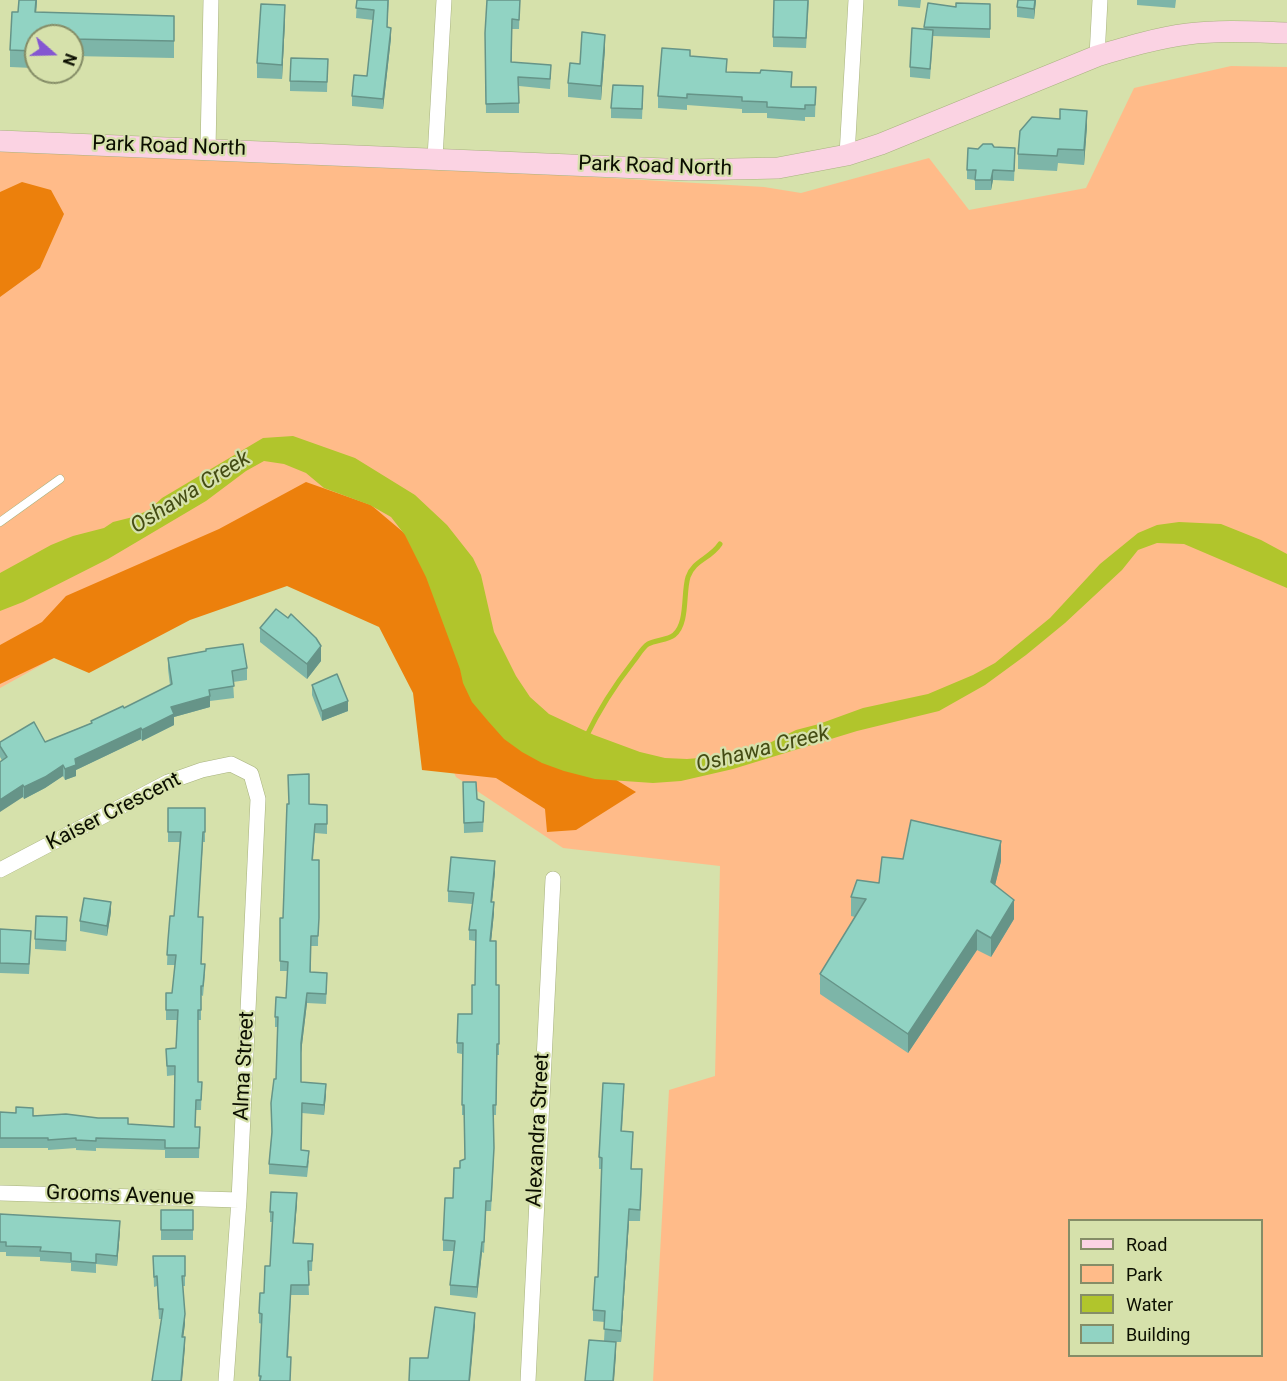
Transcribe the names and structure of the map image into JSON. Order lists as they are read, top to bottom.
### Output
{
  "streets": {
    "main road": ["Park Road North"],
    "street": [
      "Kaiser Crescent",
      "Alma Street",
      "Alexandra Street",
      "Grooms Avenue"
    ]
  },
  "crossings": [
    ["Kaiser Crescent", "Alma Street"],
    ["Alma Street", "Grooms Avenue"]
  ],
  "water": ["Oshawa Creek"],
  "legend": [
    "Road",
    "Park",
    "Water",
    "Building"
  ],
  "north": "right"
}
